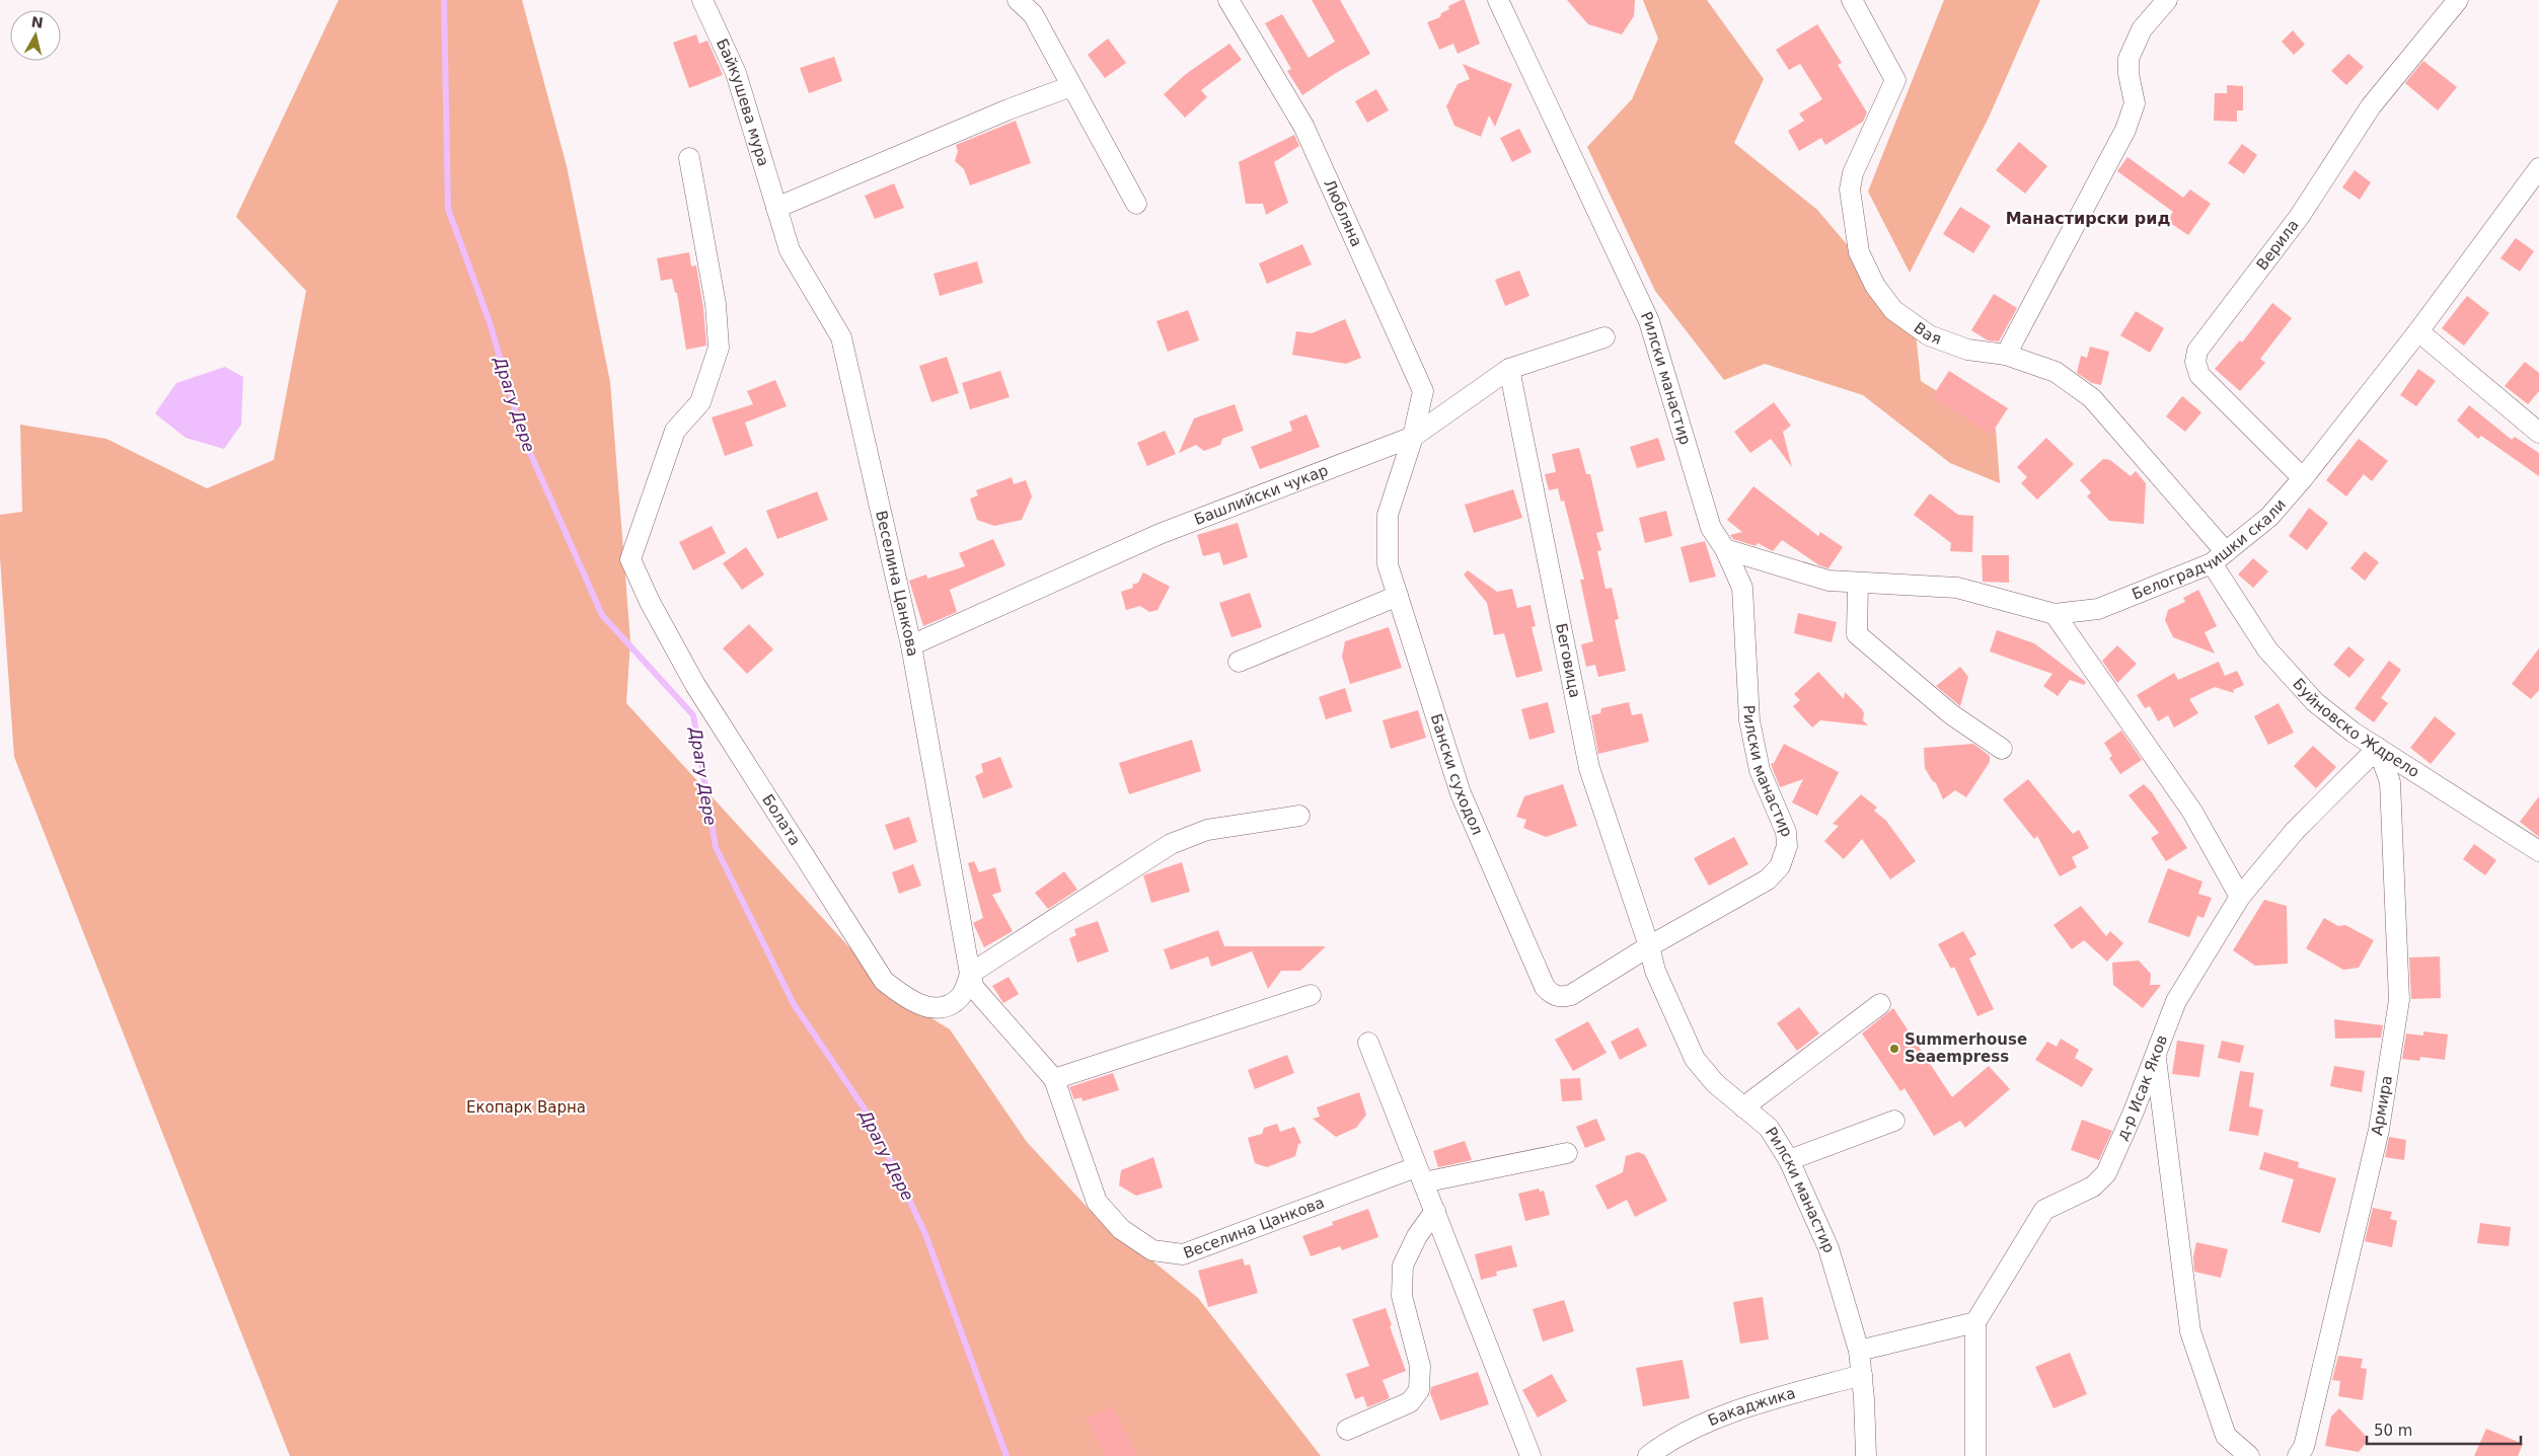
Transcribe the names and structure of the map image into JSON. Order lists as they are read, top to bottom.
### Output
{
  "streets": {
    "street": [
      "Байкушева мура",
      "Любляна",
      "Верила",
      "Вая",
      "Рилски манастир",
      "Башлийски чукар",
      "Белоградчишки скали",
      "Веселина Цанкова",
      "Беговица",
      "Буйновско Ждрело",
      "Бански суходол",
      "Болата",
      "д-р Исак Яков",
      "Армира",
      "Бакаджика"
    ]
  },
  "crossings": [
    ["Байкушева мура", "Веселина Цанкова"],
    ["Любляна", "Башлийски чукар"],
    ["Любляна", "Бански суходол"],
    ["Верила", "Белоградчишки скали"],
    ["Вая", "Белоградчишки скали"],
    ["Вая", "Буйновско Ждрело"],
    ["Рилски манастир", "Белоградчишки скали"],
    ["Рилски манастир", "Беговица"],
    ["Рилски манастир", "Бански суходол"],
    ["Рилски манастир", "Бакаджика"],
    ["Башлийски чукар", "Веселина Цанкова"],
    ["Башлийски чукар", "Беговица"],
    ["Башлийски чукар", "Бански суходол"],
    ["Белоградчишки скали", "Буйновско Ждрело"],
    ["Веселина Цанкова", "Болата"],
    ["Беговица", "Бански суходол"],
    ["Буйновско Ждрело", "д-р Исак Яков"],
    ["Буйновско Ждрело", "Армира"],
    ["д-р Исак Яков", "Армира"]
  ],
  "districts": ["Манастирски рид"],
  "water": ["Драгу Дере"],
  "parks": ["Екопарк Варна"],
  "places": ["Summerhouse Seaempress"],
  "scale_bar": "50 m",
  "north": "top"
}
